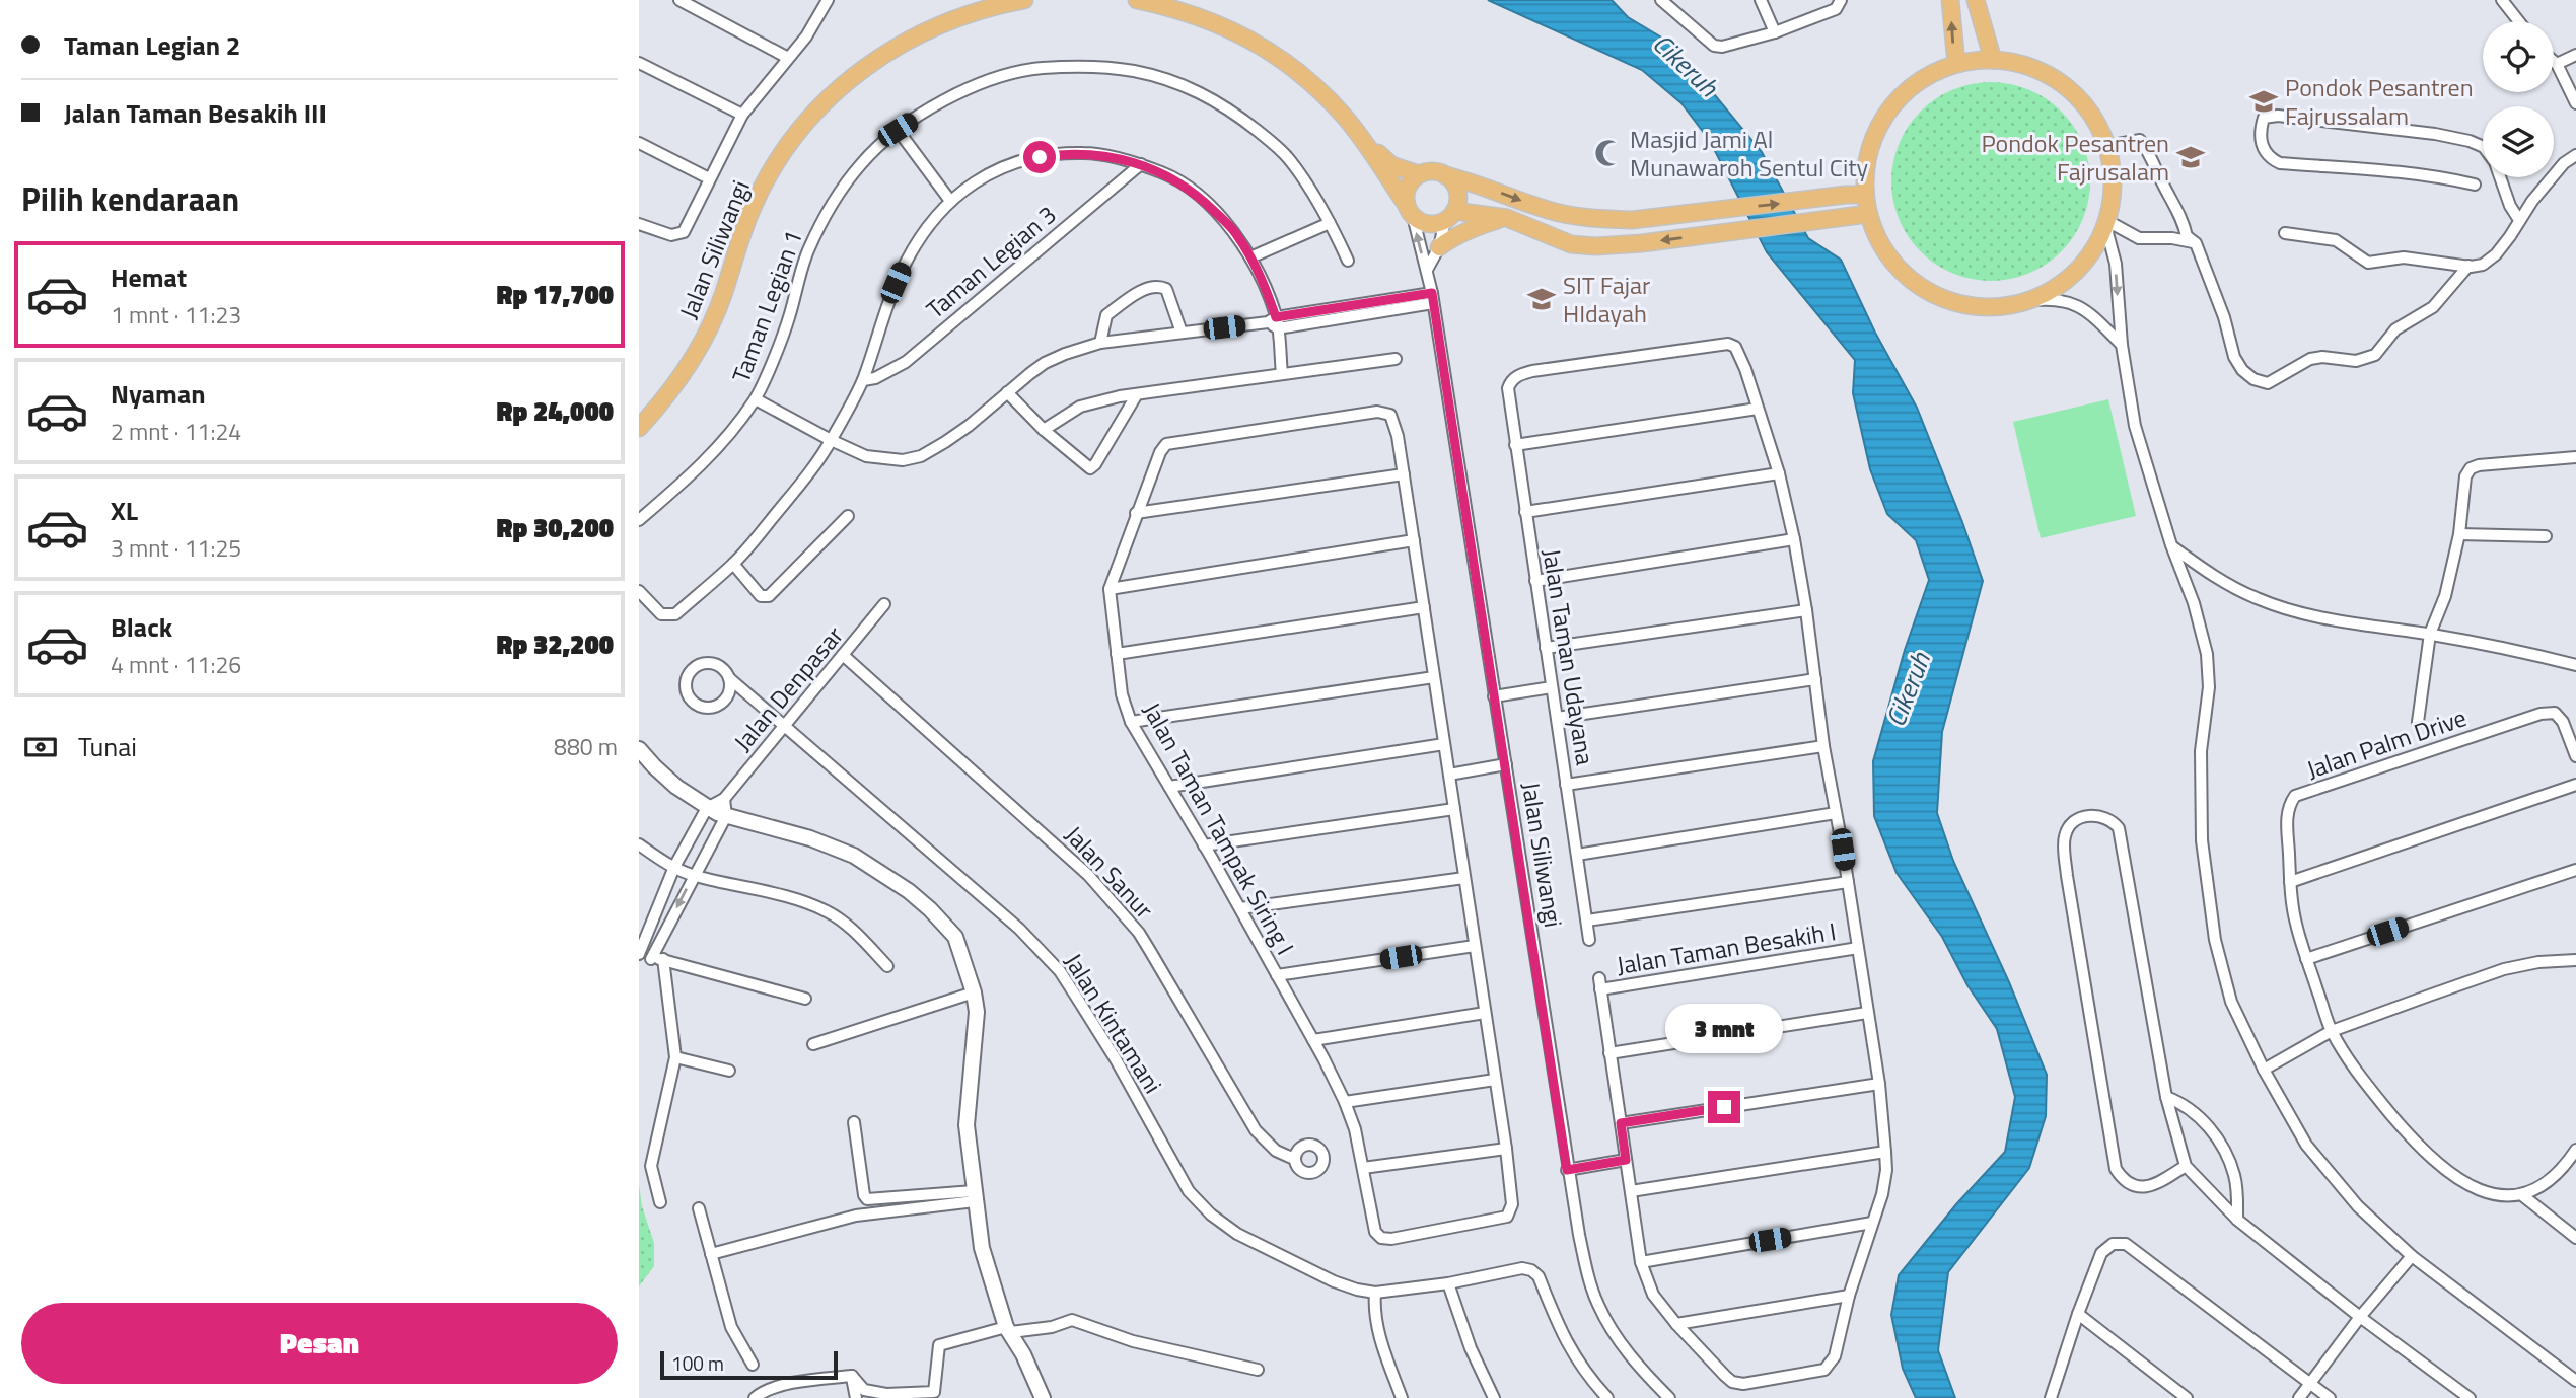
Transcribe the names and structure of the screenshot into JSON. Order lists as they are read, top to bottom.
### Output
{
  "streets": {
    "main road": ["Jalan Siliwangi"],
    "street": [
      "Taman Legian 3",
      "Taman Legian 1",
      "Jalan Taman Udayana",
      "Jalan Denpasar",
      "Jalan Palm Drive",
      "Jalan Taman Tampak Siring I",
      "Jalan Sanur",
      "Jalan Taman Besakih I",
      "Jalan Kintamani"
    ]
  },
  "crossings": [
    ["Jalan Denpasar", "Jalan Sanur"],
    ["Jalan Denpasar", "Jalan Kintamani"]
  ],
  "water": ["Cikeruh"],
  "places": {
    "school or university": ["Pondok Pesantren Fajrussalam", "Pondok Pesantren Fajrusalam", "SIT Fajar HIdayah"],
    "mosque": ["Masjid Jami Al Munawaroh Sentul City"]
  },
  "scale_bar": "100 m",
  "page": {
    "banner": ["Taman Legian 2", "Jalan Taman Besakih III"],
    "heading": "Pilih kendaraan",
    "list": [
      {
        "name": "Hemat",
        "note": "1 mnt · 11:23",
        "value": "Rp 17,700"
      },
      {
        "name": "Nyaman",
        "note": "2 mnt · 11:24",
        "value": "Rp 24,000"
      },
      {
        "name": "XL",
        "note": "3 mnt · 11:25",
        "value": "Rp 30,200"
      },
      {
        "name": "Black",
        "note": "4 mnt · 11:26",
        "value": "Rp 32,200"
      }
    ],
    "pay": ["Tunai", "880 m"],
    "bubble": "3 mnt",
    "buttons": "Pesan",
    "scale": "100 m"
  }
}
